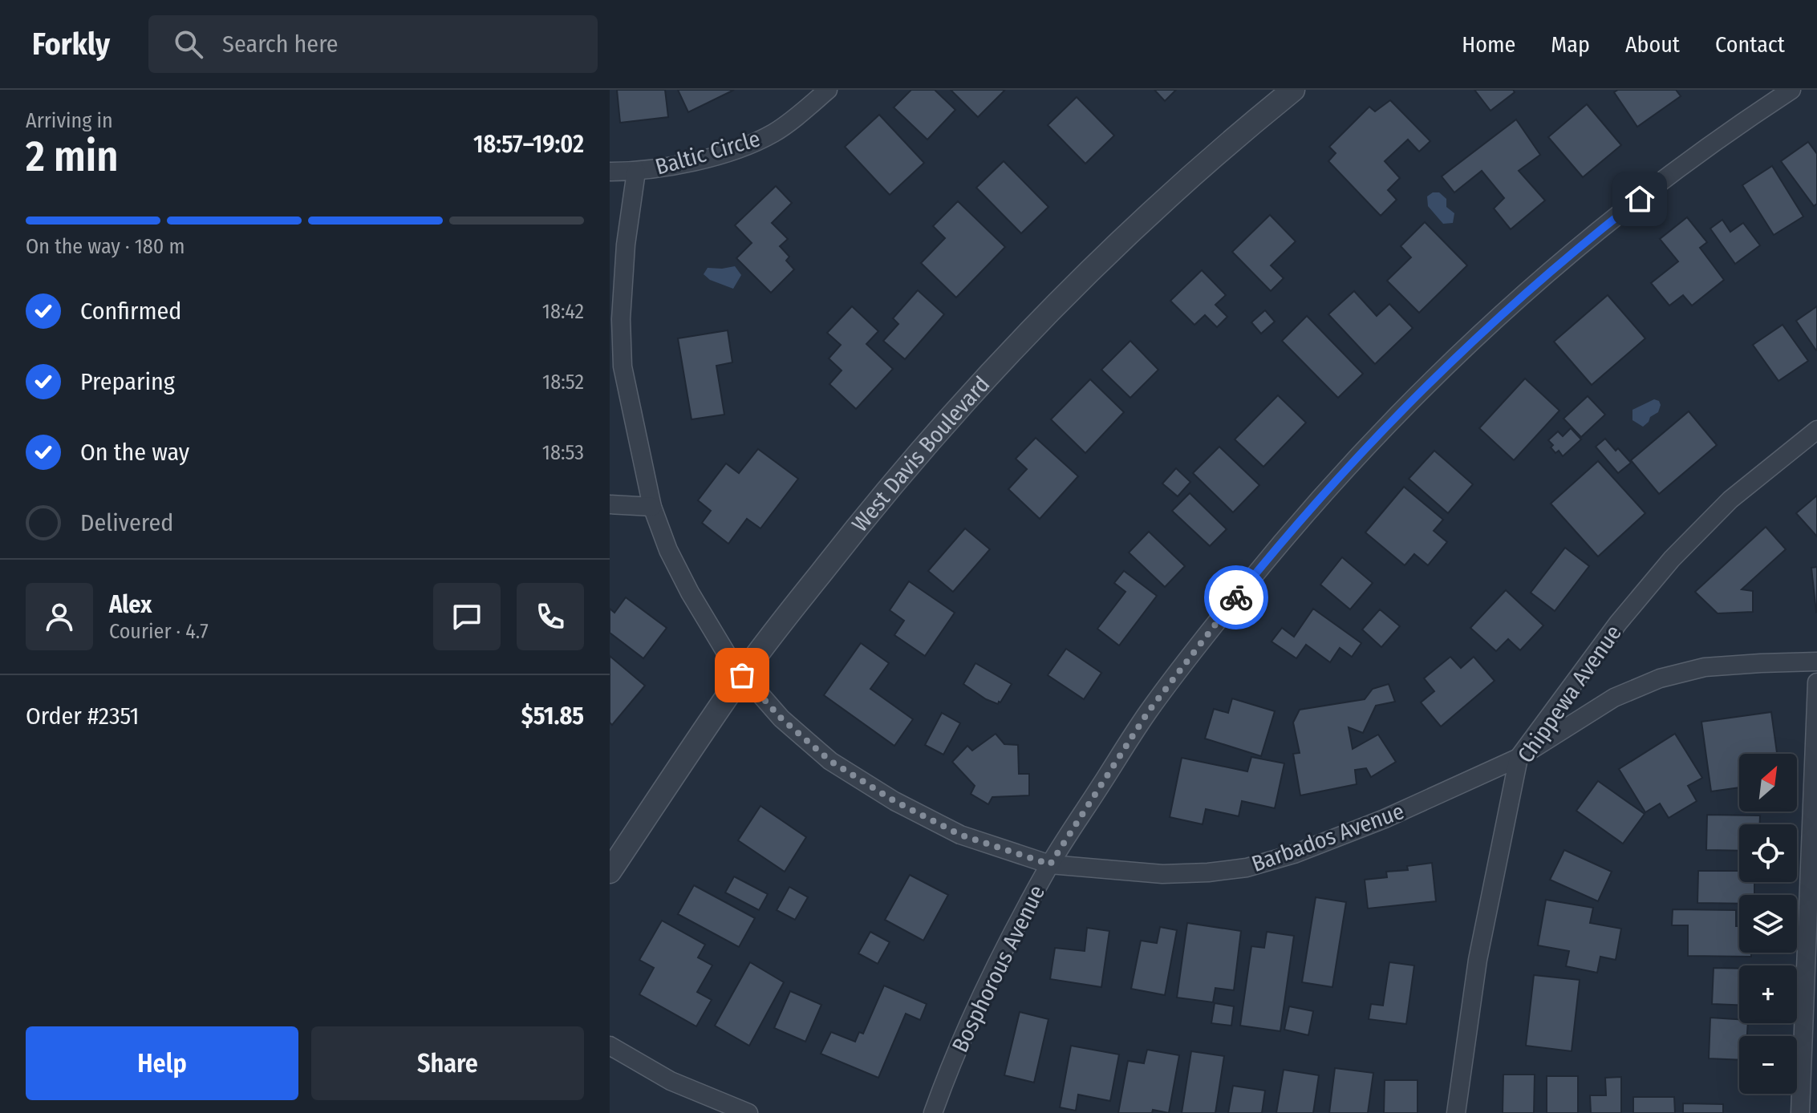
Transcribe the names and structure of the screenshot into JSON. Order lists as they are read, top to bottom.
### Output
{
  "streets": {
    "street": [
      "Baltic Circle",
      "West Davis Boulevard",
      "Chippewa Avenue",
      "Barbados Avenue",
      "Bosphorous Avenue"
    ]
  },
  "crossings": [
    ["Baltic Circle", "Barbados Avenue"],
    ["West Davis Boulevard", "Barbados Avenue"],
    ["Chippewa Avenue", "Barbados Avenue"],
    ["Barbados Avenue", "Bosphorous Avenue"]
  ],
  "north": "top right",
  "page": {
    "header": "Forkly",
    "search": "Search here",
    "nav": [
      "Home",
      "Map",
      "About",
      "Contact"
    ],
    "heading": ["2 min", "Arriving in", "18:57–19:02"],
    "panel": [
      "Alex",
      "Courier · 4.7",
      "Order #2351",
      "$51.85"
    ],
    "bar": "On the way · 180 m",
    "list": [
      ["Confirmed", "18:42"],
      ["Preparing", "18:52"],
      ["On the way", "18:53"],
      "Delivered"
    ],
    "map_buttons": ["+", "−"],
    "buttons": ["Help", "Share"]
  }
}
